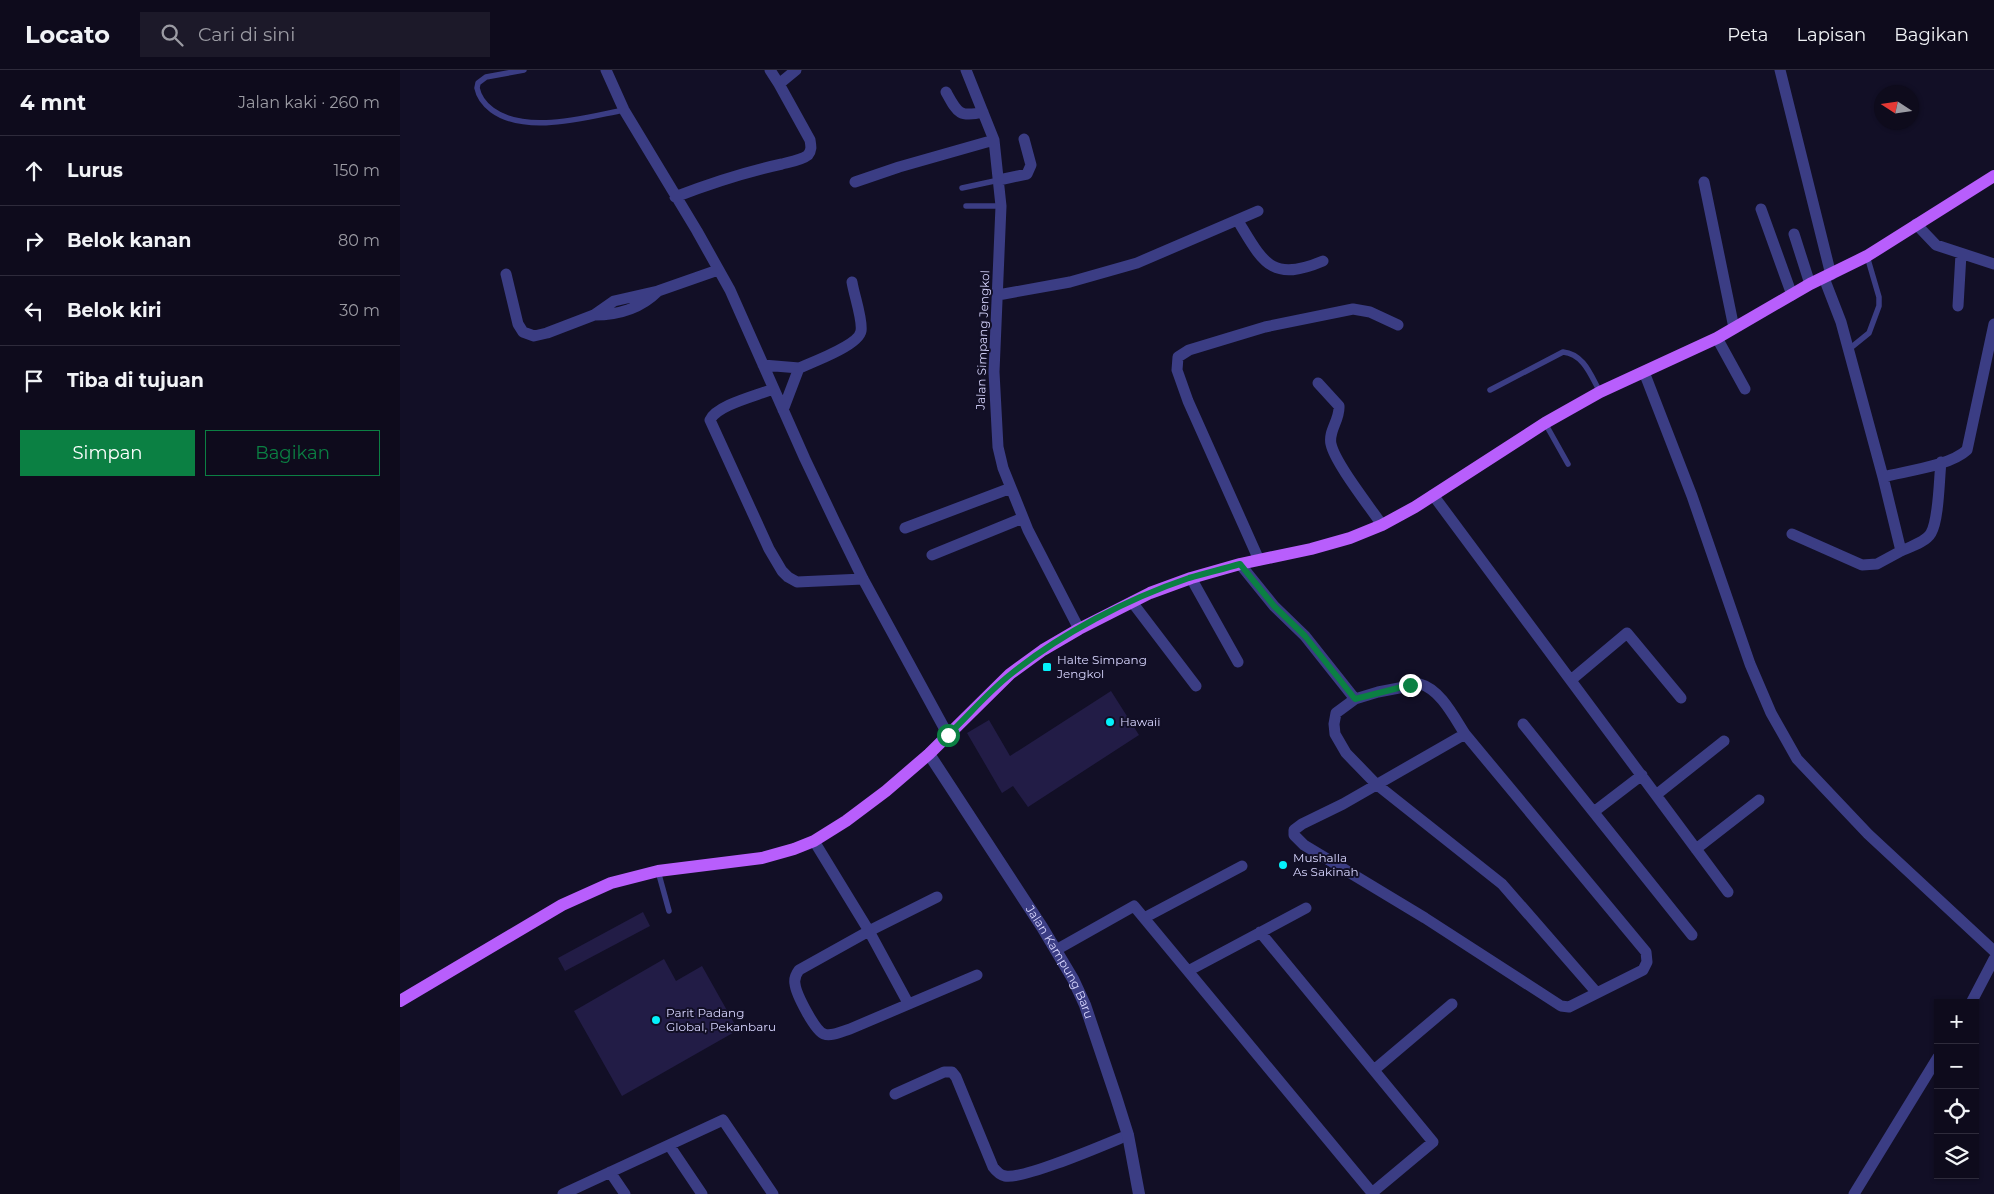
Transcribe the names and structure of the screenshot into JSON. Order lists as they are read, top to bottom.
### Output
{
  "streets": {
    "street": ["Jalan Simpang Jengkol", "Jalan Kampung Baru"]
  },
  "places": {
    "transit": ["Halte Simpang Jengkol"],
    "other": ["Hawaii", "Mushalla As Sakinah", "Parit Padang Global, Pekanbaru"]
  },
  "north": "left",
  "page": {
    "header": "Locato",
    "search": "Cari di sini",
    "nav": ["Peta", "Lapisan", "Bagikan"],
    "heading": ["4 mnt", "Jalan kaki · 260 m"],
    "list": [
      ["Lurus", "150 m"],
      ["Belok kanan", "80 m"],
      ["Belok kiri", "30 m"],
      "Tiba di tujuan"
    ],
    "buttons": ["Simpan", "Bagikan"],
    "map_buttons": ["+", "−"]
  }
}
